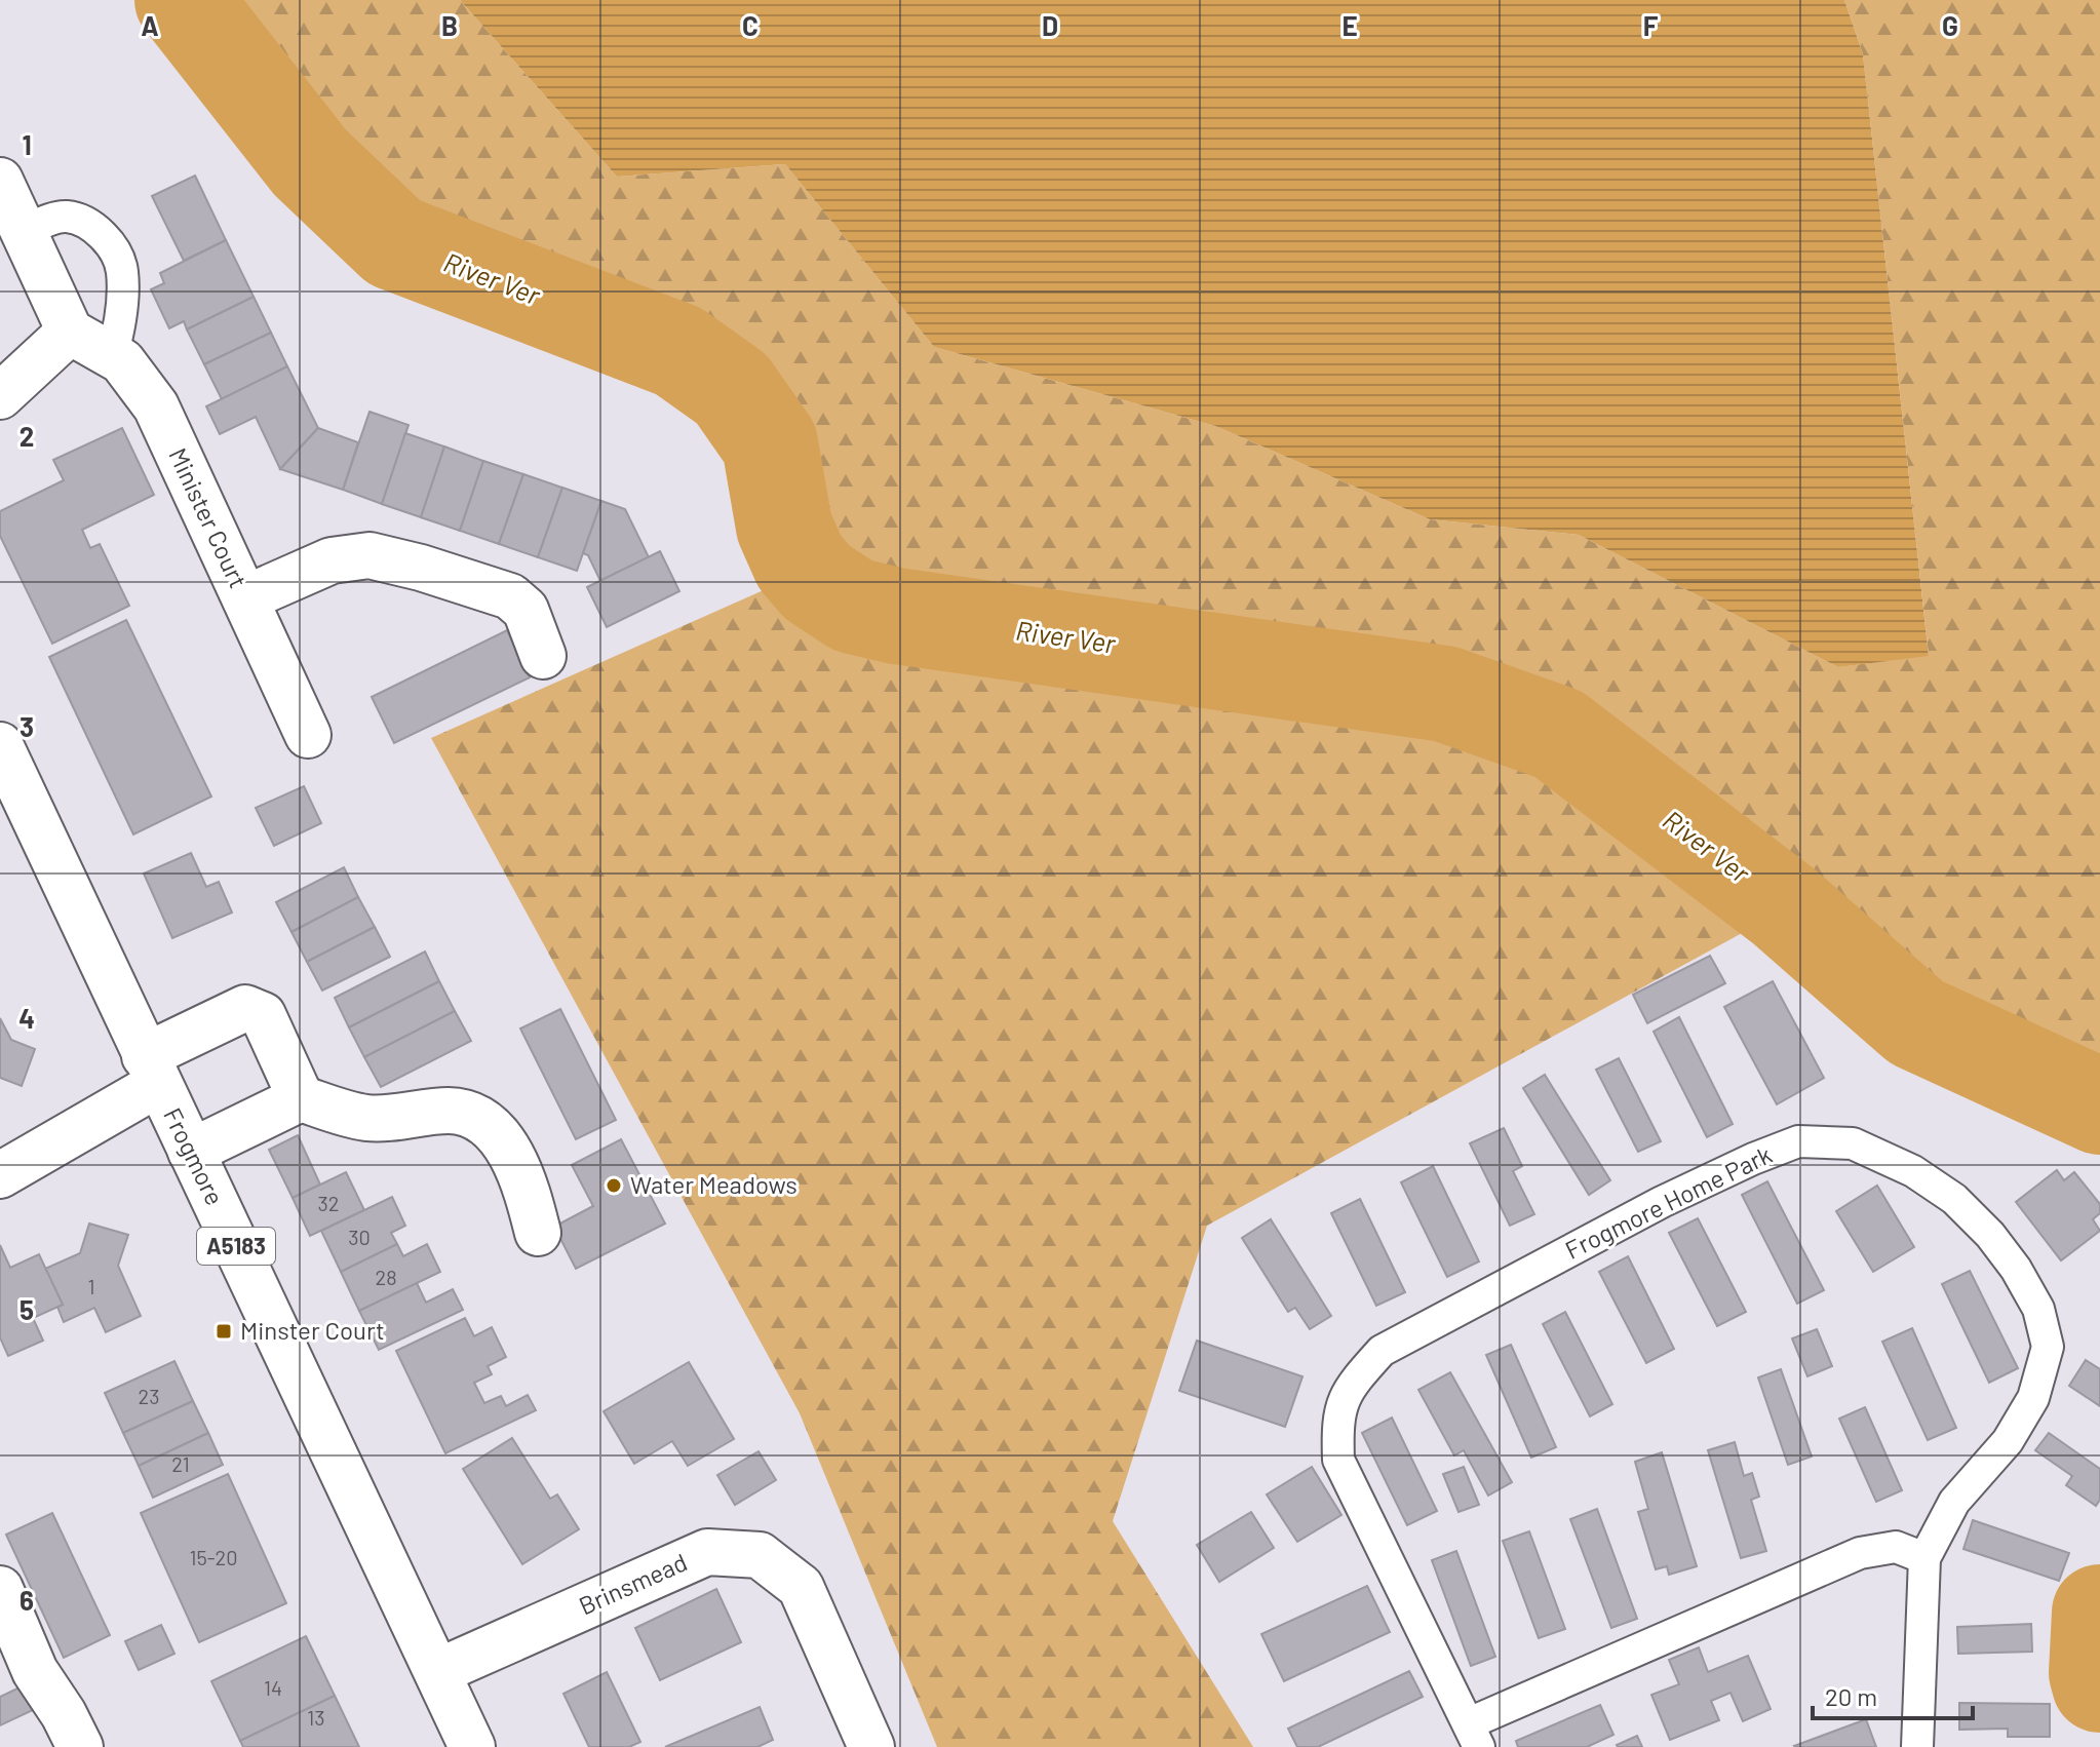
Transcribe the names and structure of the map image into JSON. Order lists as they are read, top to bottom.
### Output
{
  "streets": {
    "street": [
      "Minister Court",
      "Frogmore",
      "A5183",
      "Brinsmead"
    ],
    "lane": ["Frogmore Home Park"]
  },
  "crossings": [
    ["Frogmore", "Brinsmead"]
  ],
  "water": ["River Ver"],
  "places": {
    "other": ["Water Meadows"],
    "transit": ["Minster Court"]
  },
  "house_numbers": [
    "32",
    "30",
    "28",
    "1",
    "23",
    "21",
    "15-20",
    "14",
    "13"
  ],
  "scale_bar": "20 m",
  "grid": {
    "columns": [
      "A",
      "B",
      "C",
      "D",
      "E",
      "F",
      "G"
    ],
    "rows": [
      "1",
      "2",
      "3",
      "4",
      "5",
      "6"
    ]
  }
}
